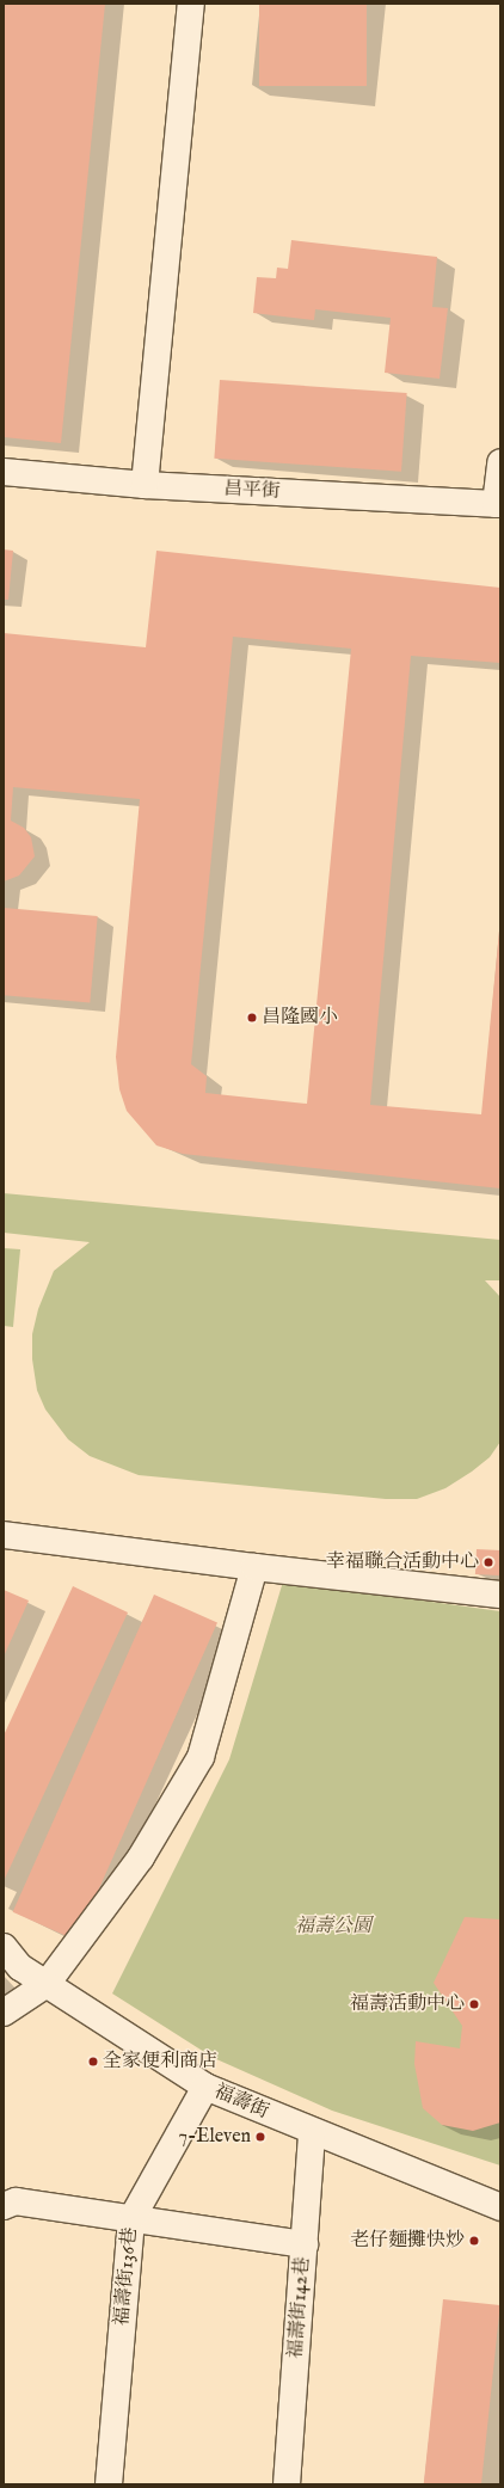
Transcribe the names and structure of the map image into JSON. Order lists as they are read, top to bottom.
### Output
{
  "streets": {
    "street": [
      "昌平街",
      "福壽街",
      "福壽街136巷",
      "福壽街142巷"
    ]
  },
  "crossings": [
    ["福壽街", "福壽街136巷"],
    ["福壽街", "福壽街142巷"]
  ],
  "parks": ["福壽公園"],
  "places": [
    "昌隆國小",
    "幸福聯合活動中心",
    "福壽活動中心",
    "全家便利商店",
    "7-Eleven",
    "老仔麵攤快炒"
  ]
}
